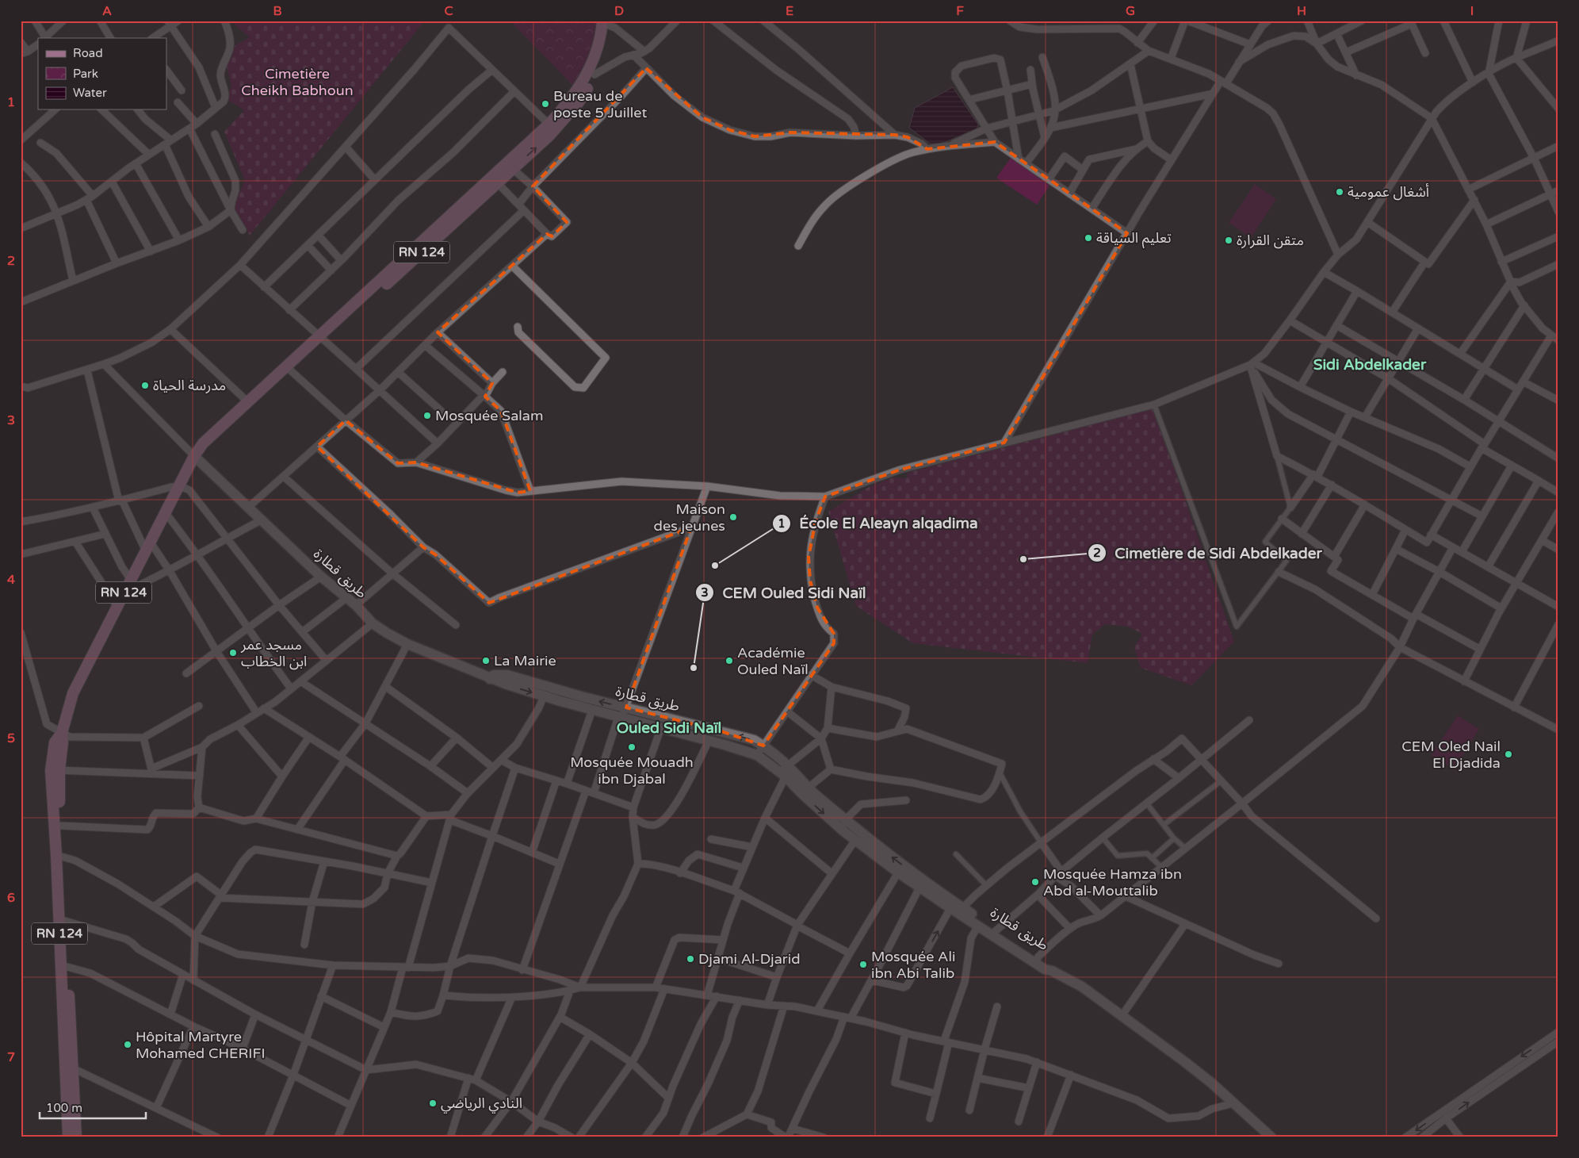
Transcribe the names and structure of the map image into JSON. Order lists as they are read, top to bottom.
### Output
{
  "streets": {
    "main road": ["RN 124", "طريق قطارة"]
  },
  "crossings": [
    ["RN 124", "طريق قطارة"]
  ],
  "districts": ["Sidi Abdelkader", "Ouled Sidi Naïl"],
  "parks": ["Cimetière Cheikh Babhoun"],
  "places": [
    "Bureau de poste 5 Juillet",
    "أشغال عمومية",
    "تعليم السياقة",
    "متقن القرارة",
    "مدرسة الحياة",
    "Mosquée Salam",
    "Maison des jeunes",
    "Cimetière de Sidi Abdelkader",
    "École El Aleayn alqadima",
    "مسجد عمر ابن الخطاب",
    "La Mairie",
    "Académie Ouled Naïl",
    "CEM Ouled Sidi Naïl",
    "Mosquée Mouadh ibn Djabal",
    "CEM Oled Nail El Djadida",
    "Mosquée Hamza ibn Abd al-Mouttalib",
    "Djami Al-Djarid",
    "Mosquée Ali ibn Abi Talib",
    "Hôpital Martyre Mohamed CHERIFI",
    "النادي الرياضي"
  ],
  "legend": ["Road", "Park", "Water"],
  "scale_bar": "100 m",
  "grid": {
    "columns": [
      "A",
      "B",
      "C",
      "D",
      "E",
      "F",
      "G",
      "H",
      "I"
    ],
    "rows": [
      "1",
      "2",
      "3",
      "4",
      "5",
      "6",
      "7"
    ]
  }
}
